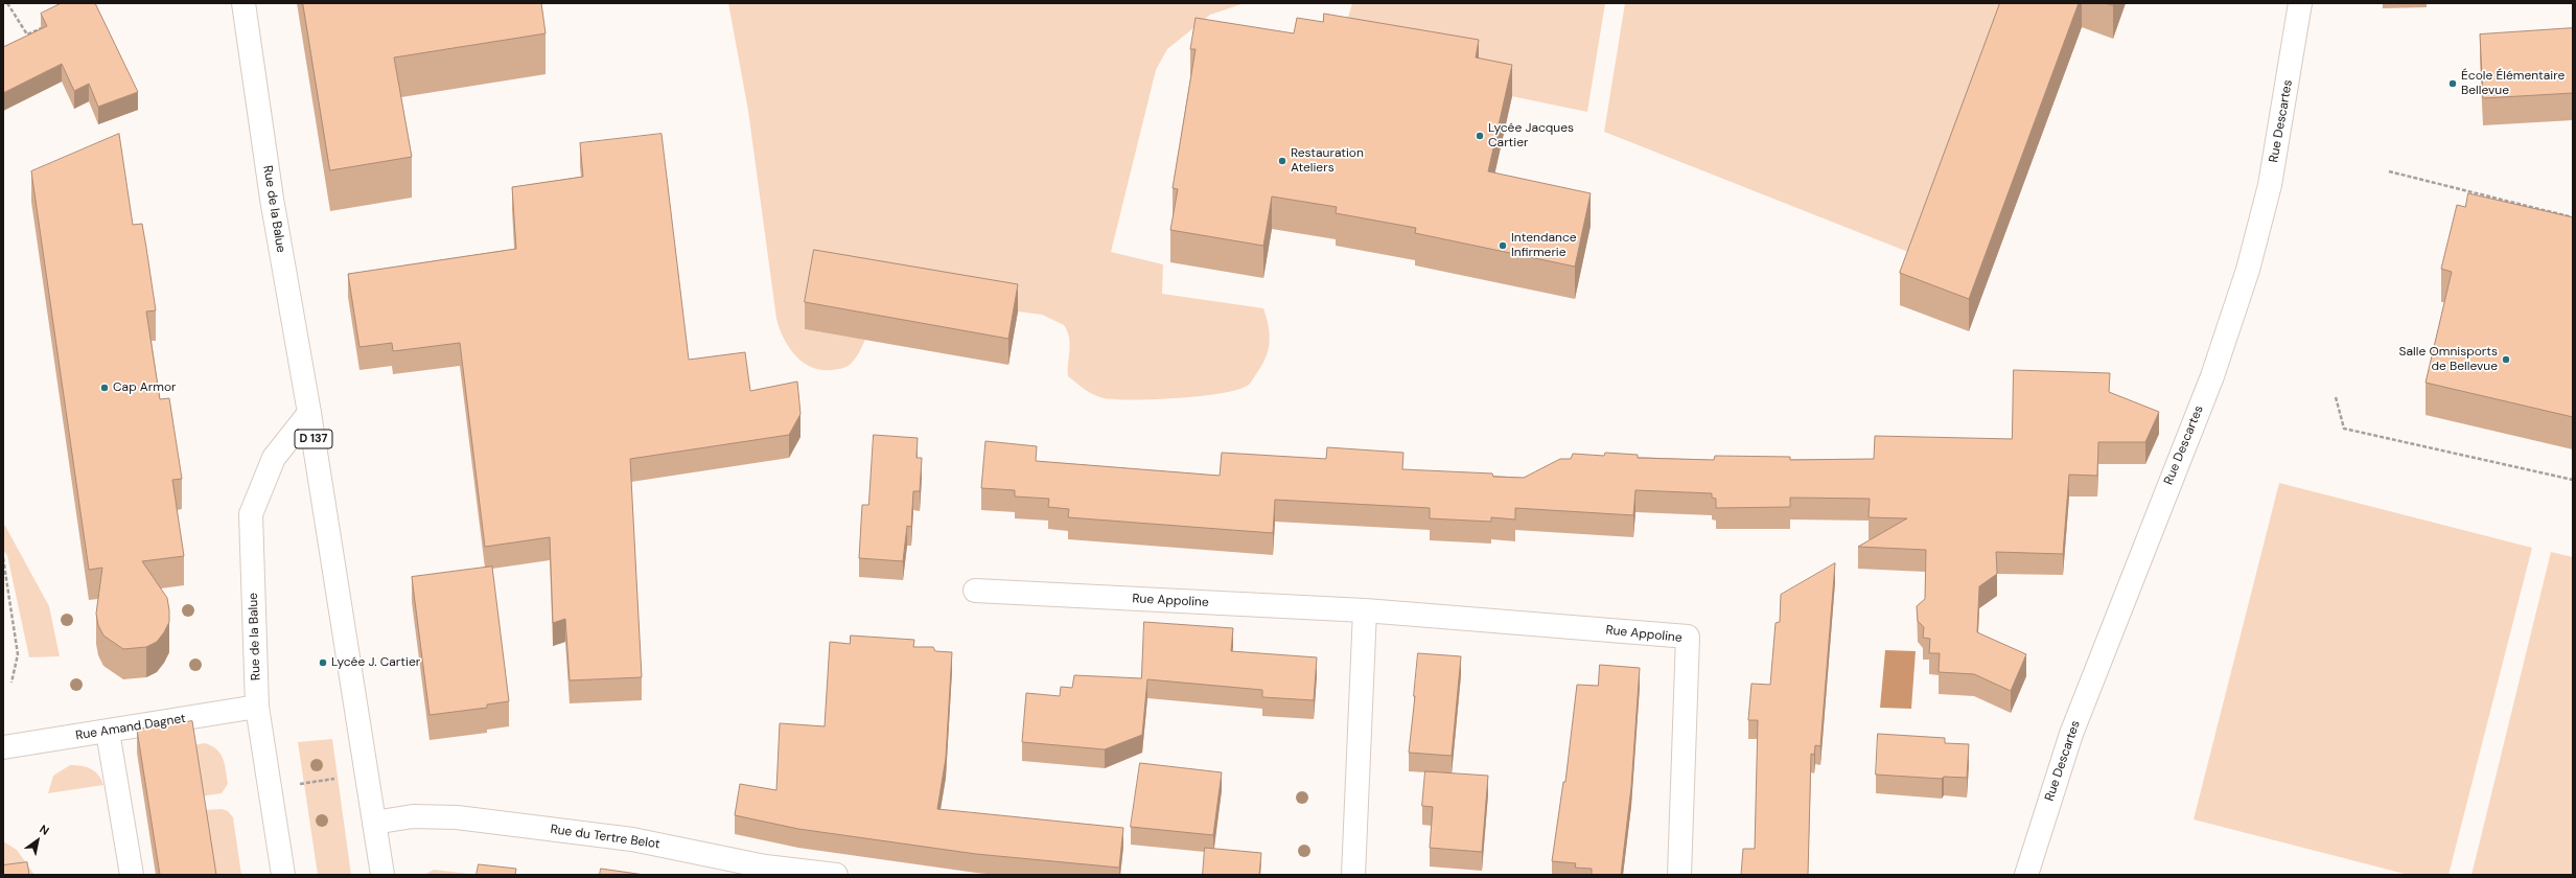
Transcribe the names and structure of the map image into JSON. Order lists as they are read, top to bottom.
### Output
{
  "streets": {
    "street": [
      "Rue Descartes",
      "Rue de la Balue",
      "D 137",
      "Rue Appoline",
      "Rue Amand Dagnet",
      "Rue du Tertre Belot"
    ]
  },
  "crossings": [
    ["Rue de la Balue", "Rue Amand Dagnet"],
    ["Rue de la Balue", "Rue du Tertre Belot"]
  ],
  "places": [
    "École Élémentaire Bellevue",
    "Lycée Jacques Cartier",
    "Restauration Ateliers",
    "Intendance Infirmerie",
    "Salle Omnisports de Bellevue",
    "Cap Armor",
    "Lycée J. Cartier"
  ],
  "north": "top right"
}
